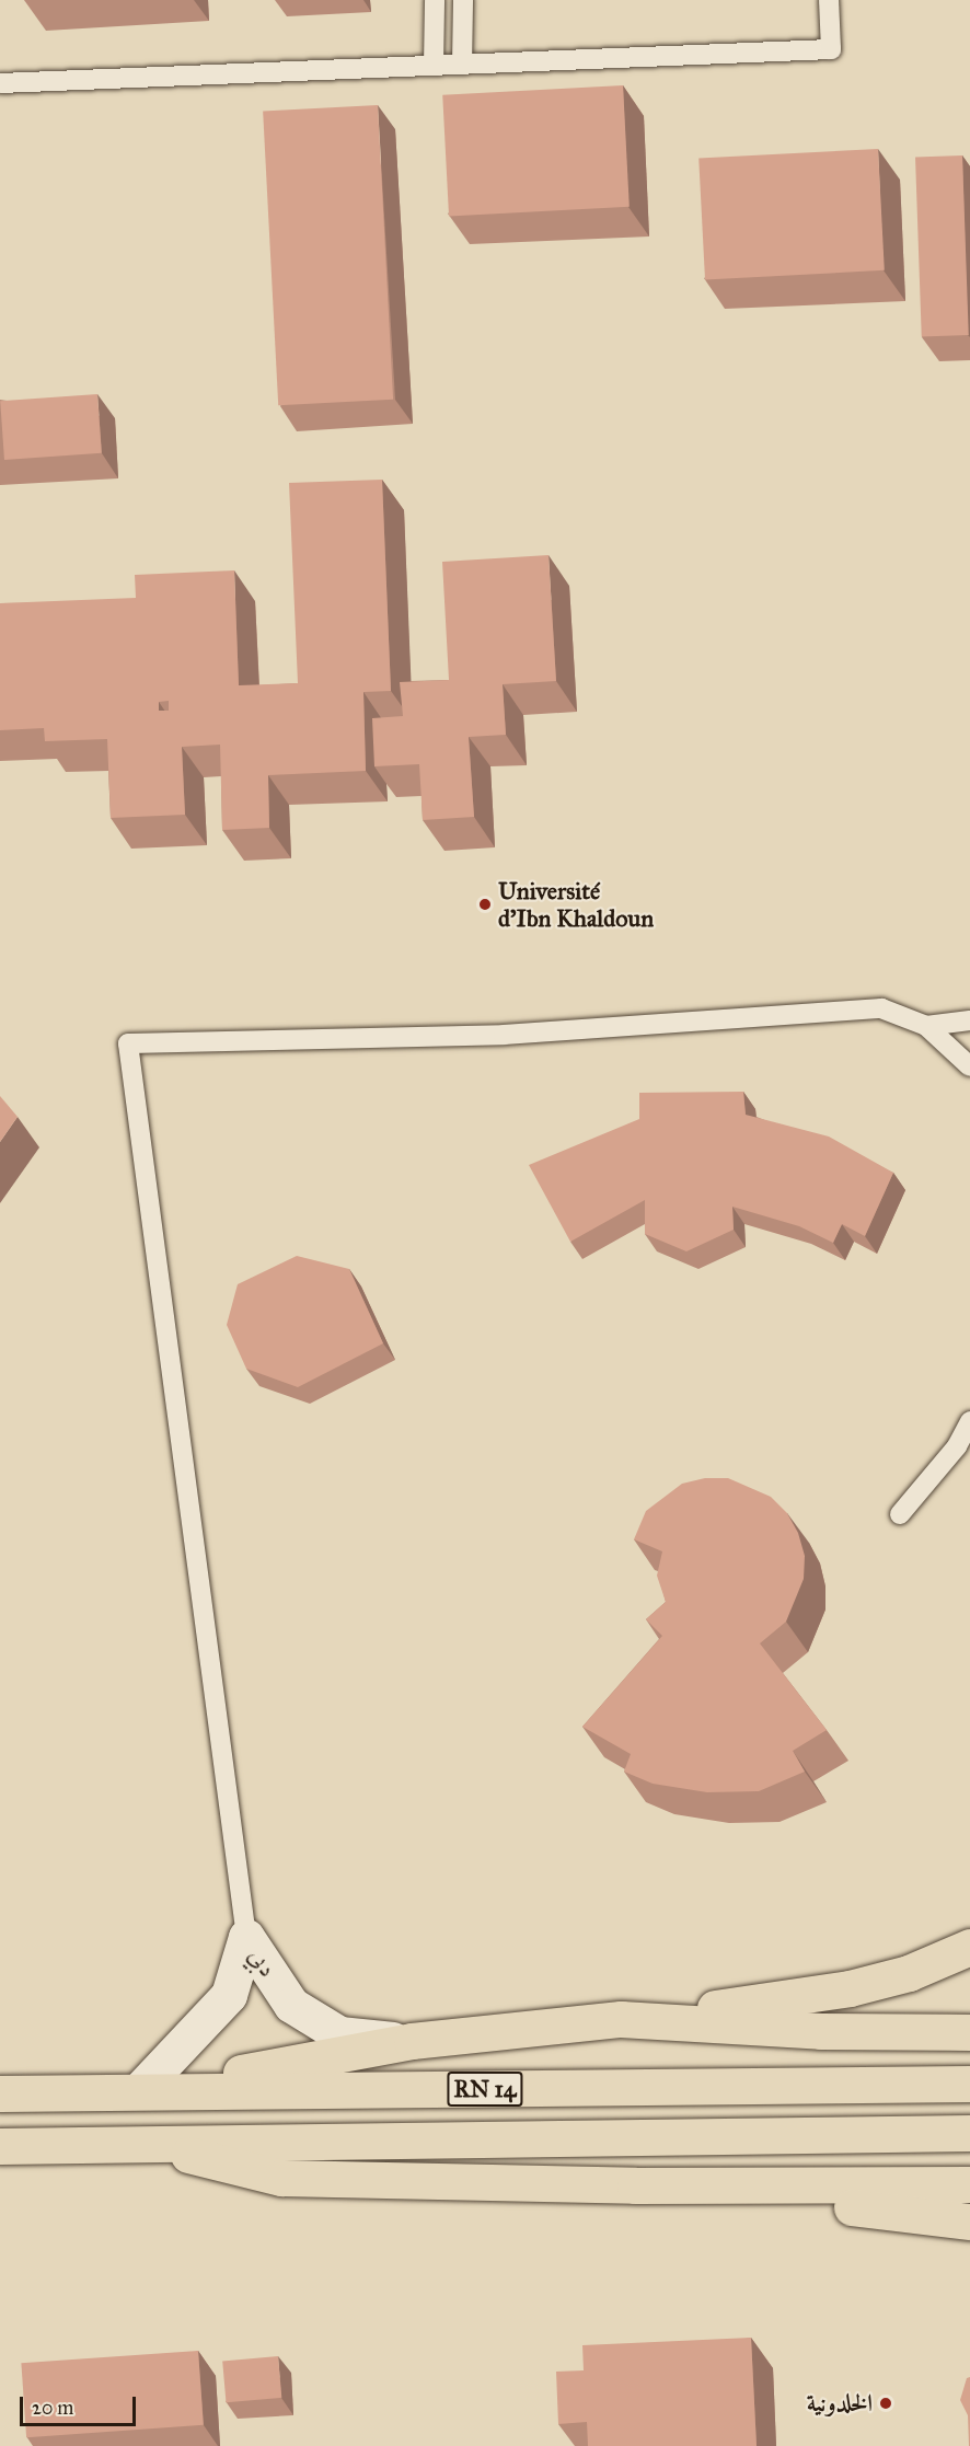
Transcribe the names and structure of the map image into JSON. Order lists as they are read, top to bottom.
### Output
{
  "streets": {
    "highway": ["RN 14"],
    "street": ["دبي"]
  },
  "crossings": [
    ["دبي", "RN 14"]
  ],
  "places": ["Université d'Ibn Khaldoun", "الخلدونية"],
  "scale_bar": "20 m"
}
